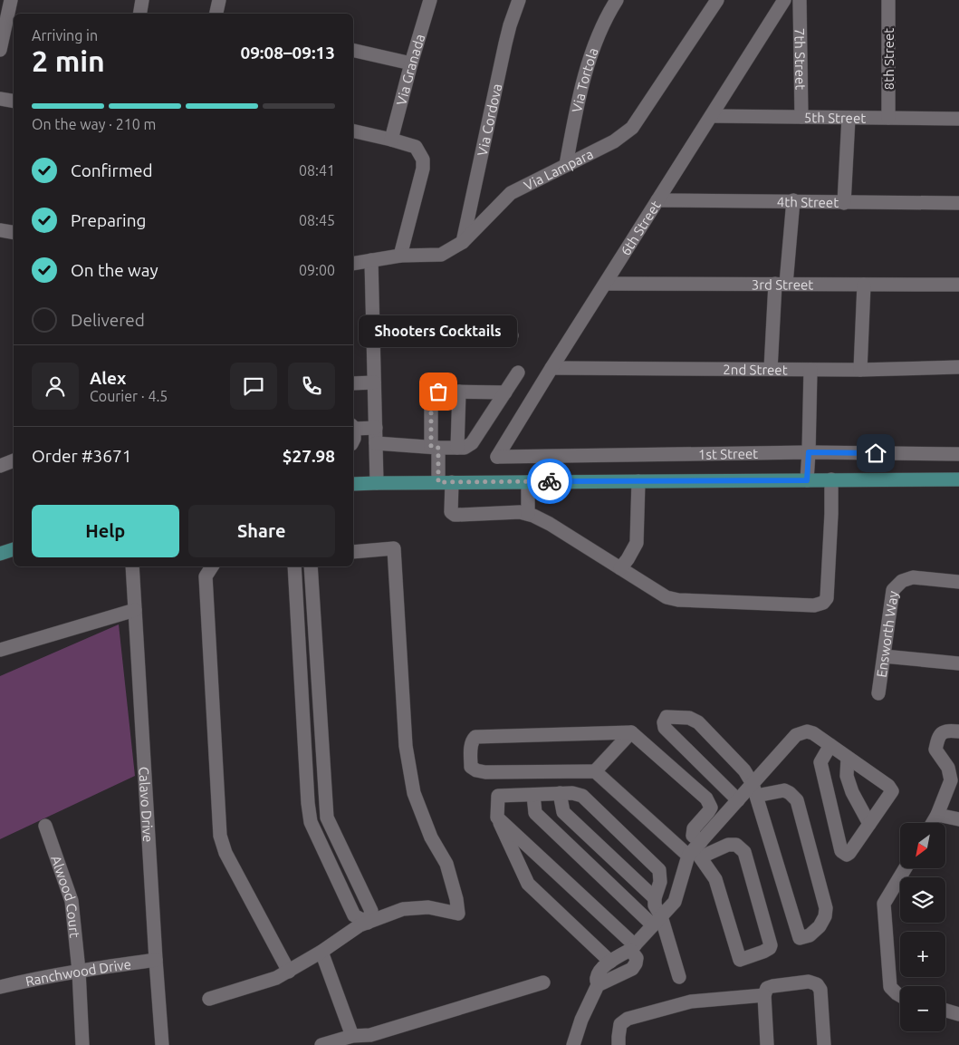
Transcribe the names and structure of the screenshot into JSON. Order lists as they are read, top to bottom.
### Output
{
  "streets": {
    "street": [
      "7th Street",
      "8th Street",
      "Via Granada",
      "Via Tortola",
      "5th Street",
      "Via Cordova",
      "Via Lampara",
      "4th Street",
      "6th Street",
      "3rd Street",
      "2nd Street",
      "1st Street",
      "Ensworth Way",
      "Calavo Drive",
      "Alwood Court",
      "Ranchwood Drive"
    ]
  },
  "crossings": [
    ["7th Street", "5th Street"],
    ["8th Street", "5th Street"],
    ["Via Tortola", "Via Lampara"],
    ["5th Street", "6th Street"],
    ["Via Cordova", "Via Lampara"],
    ["4th Street", "6th Street"],
    ["6th Street", "3rd Street"],
    ["6th Street", "2nd Street"],
    ["6th Street", "1st Street"],
    ["Calavo Drive", "Ranchwood Drive"],
    ["Alwood Court", "Ranchwood Drive"]
  ],
  "places": ["Shooters Cocktails"],
  "north": "bottom left",
  "page": {
    "heading": ["2 min", "Arriving in", "09:08–09:13"],
    "panel": [
      "Alex",
      "Courier · 4.5",
      "Order #3671",
      "$27.98"
    ],
    "bar": "On the way · 210 m",
    "list": [
      ["Confirmed", "08:41"],
      ["Preparing", "08:45"],
      ["On the way", "09:00"],
      "Delivered"
    ],
    "bubble": "Shooters Cocktails",
    "buttons": ["Help", "Share"],
    "map_buttons": ["+", "−"]
  }
}
